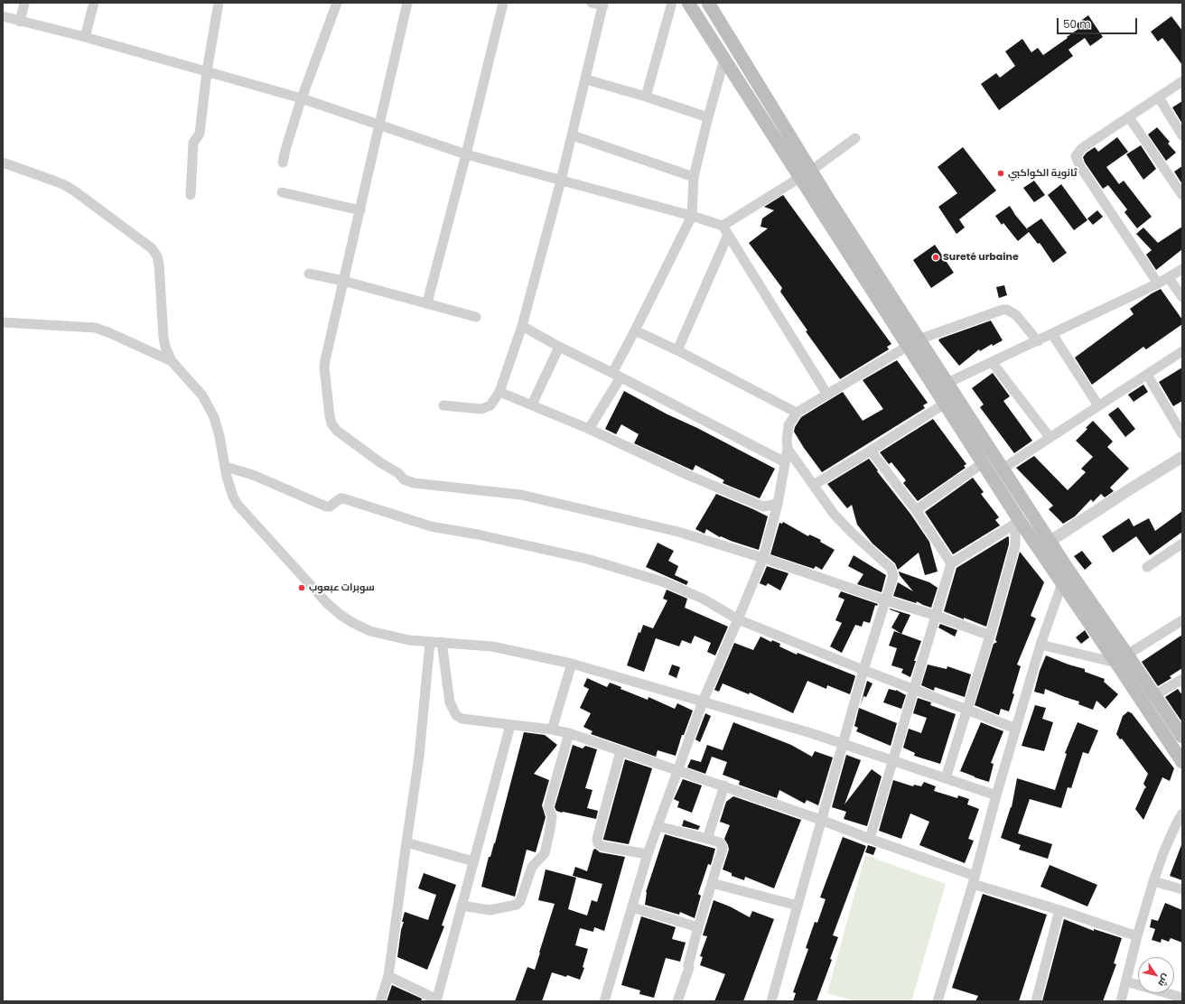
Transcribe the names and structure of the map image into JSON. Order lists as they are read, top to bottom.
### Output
{
  "places": ["ثانوية الكواكبي", "Sureté urbaine", "سوبرات عبعوب"],
  "scale_bar": "50 m",
  "north": "bottom right"
}
